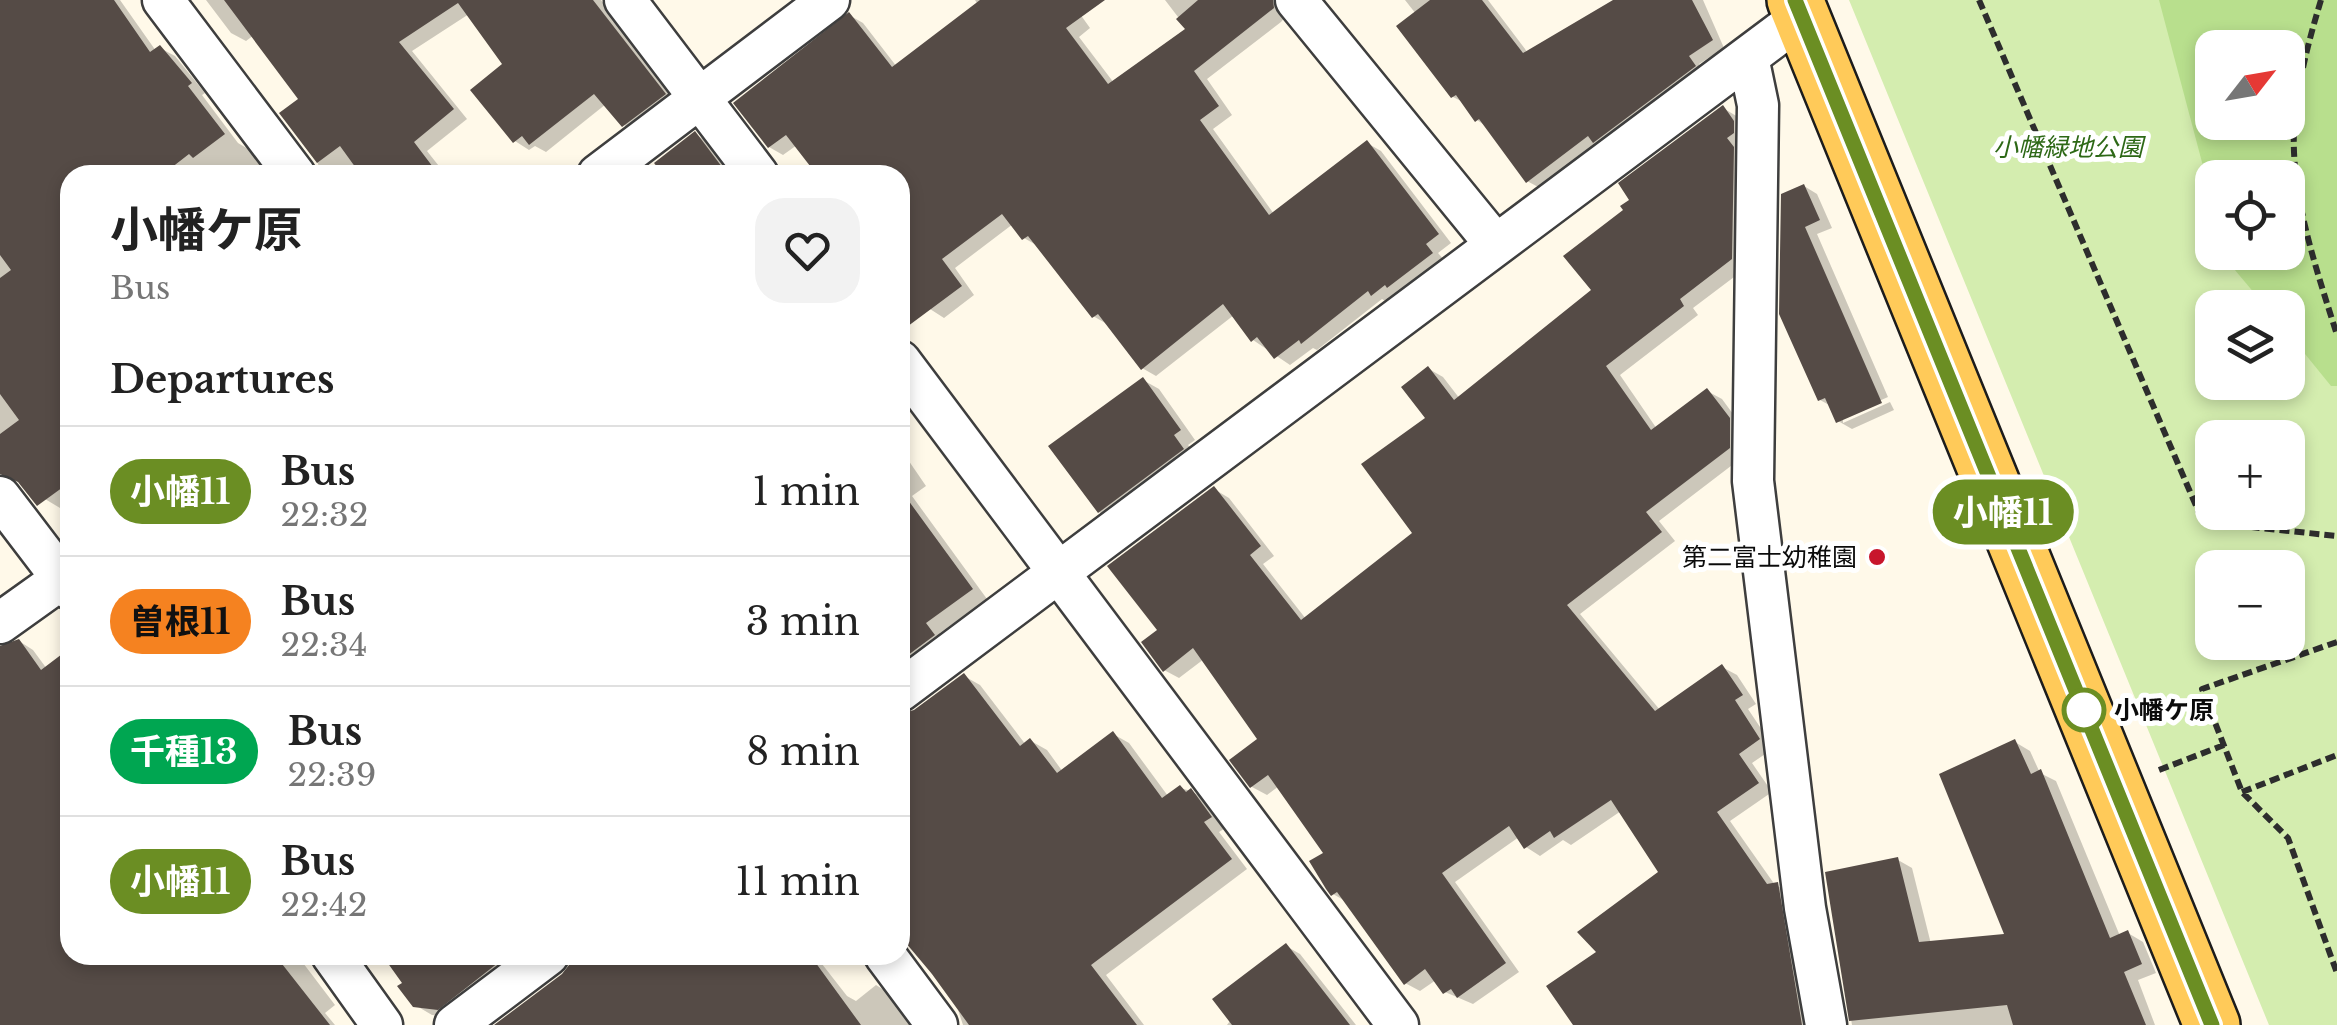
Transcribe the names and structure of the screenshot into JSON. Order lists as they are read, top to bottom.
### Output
{
  "parks": ["小幡緑地公園"],
  "places": ["第二富士幼稚園", "小幡ケ原"],
  "lines": ["bus line 小幡11"],
  "north": "top right",
  "page": {
    "on_map": "小幡11",
    "map_buttons": ["+", "−"],
    "heading": [
      ["小幡ケ原", "Bus"],
      "Departures"
    ],
    "list": [
      {
        "mark": "小幡11",
        "name": "Bus",
        "note": "22:32",
        "value": "1 min"
      },
      {
        "mark": "曽根11",
        "name": "Bus",
        "note": "22:34",
        "value": "3 min"
      },
      {
        "mark": "千種13",
        "name": "Bus",
        "note": "22:39",
        "value": "8 min"
      },
      {
        "mark": "小幡11",
        "name": "Bus",
        "note": "22:42",
        "value": "11 min"
      }
    ]
  }
}
